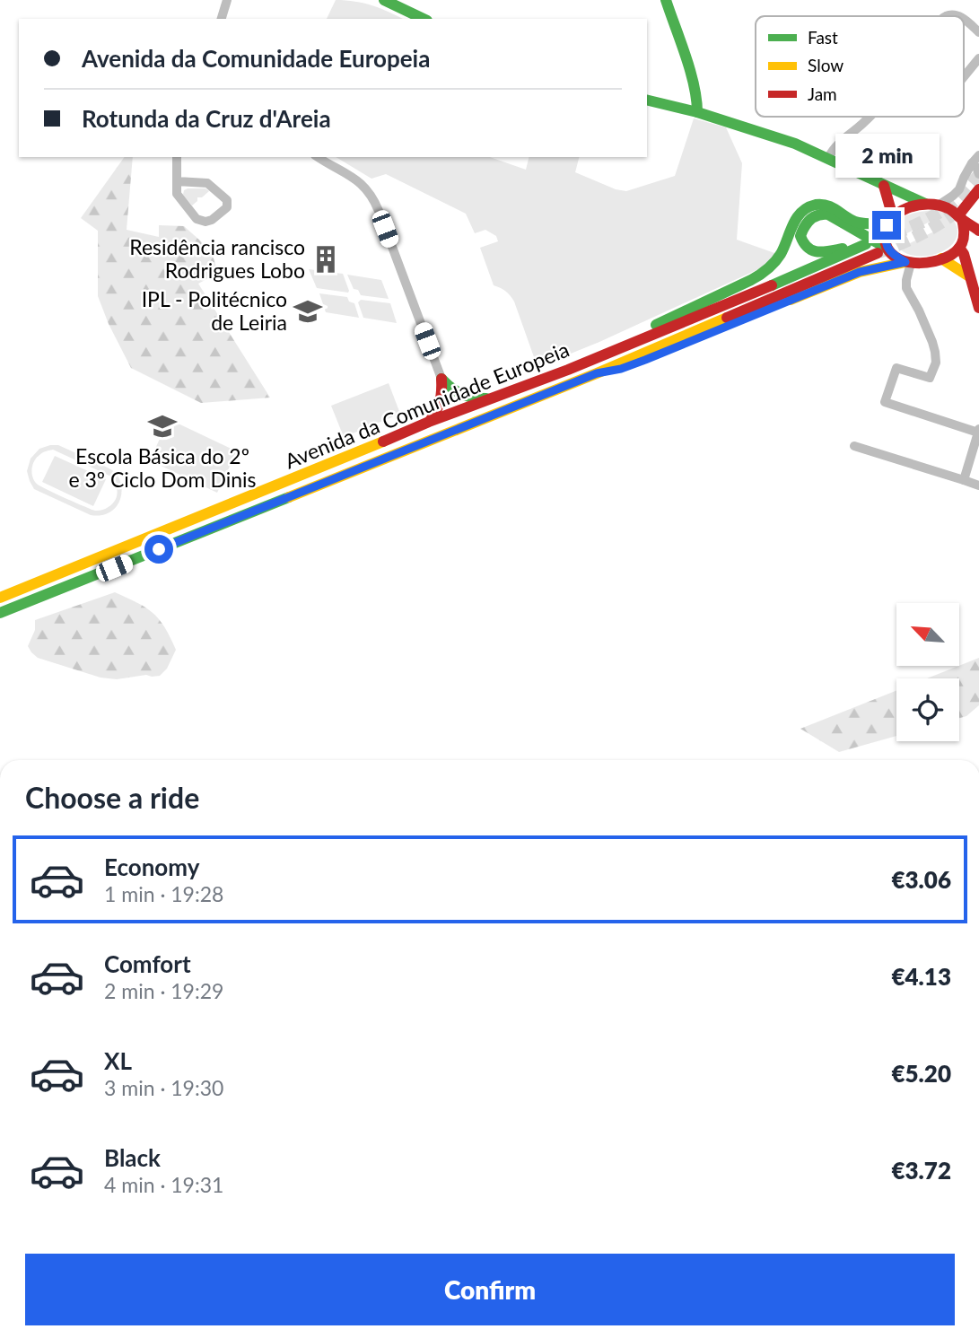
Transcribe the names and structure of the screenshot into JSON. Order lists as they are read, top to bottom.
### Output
{
  "streets": {
    "main road": ["Avenida da Comunidade Europeia"]
  },
  "places": {
    "building": ["Residência rancisco Rodrigues Lobo"],
    "school or university": ["IPL - Politécnico de Leiria", "Escola Básica do 2º e 3º Ciclo Dom Dinis"]
  },
  "legend": ["Fast", "Slow", "Jam"],
  "north": "top left",
  "page": {
    "banner": ["Avenida da Comunidade Europeia", "Rotunda da Cruz d'Areia"],
    "bubble": "2 min",
    "heading": "Choose a ride",
    "list": [
      {
        "name": "Economy",
        "note": "1 min · 19:28",
        "value": "€3.06"
      },
      {
        "name": "Comfort",
        "note": "2 min · 19:29",
        "value": "€4.13"
      },
      {
        "name": "XL",
        "note": "3 min · 19:30",
        "value": "€5.20"
      },
      {
        "name": "Black",
        "note": "4 min · 19:31",
        "value": "€3.72"
      }
    ],
    "buttons": "Confirm"
  }
}
